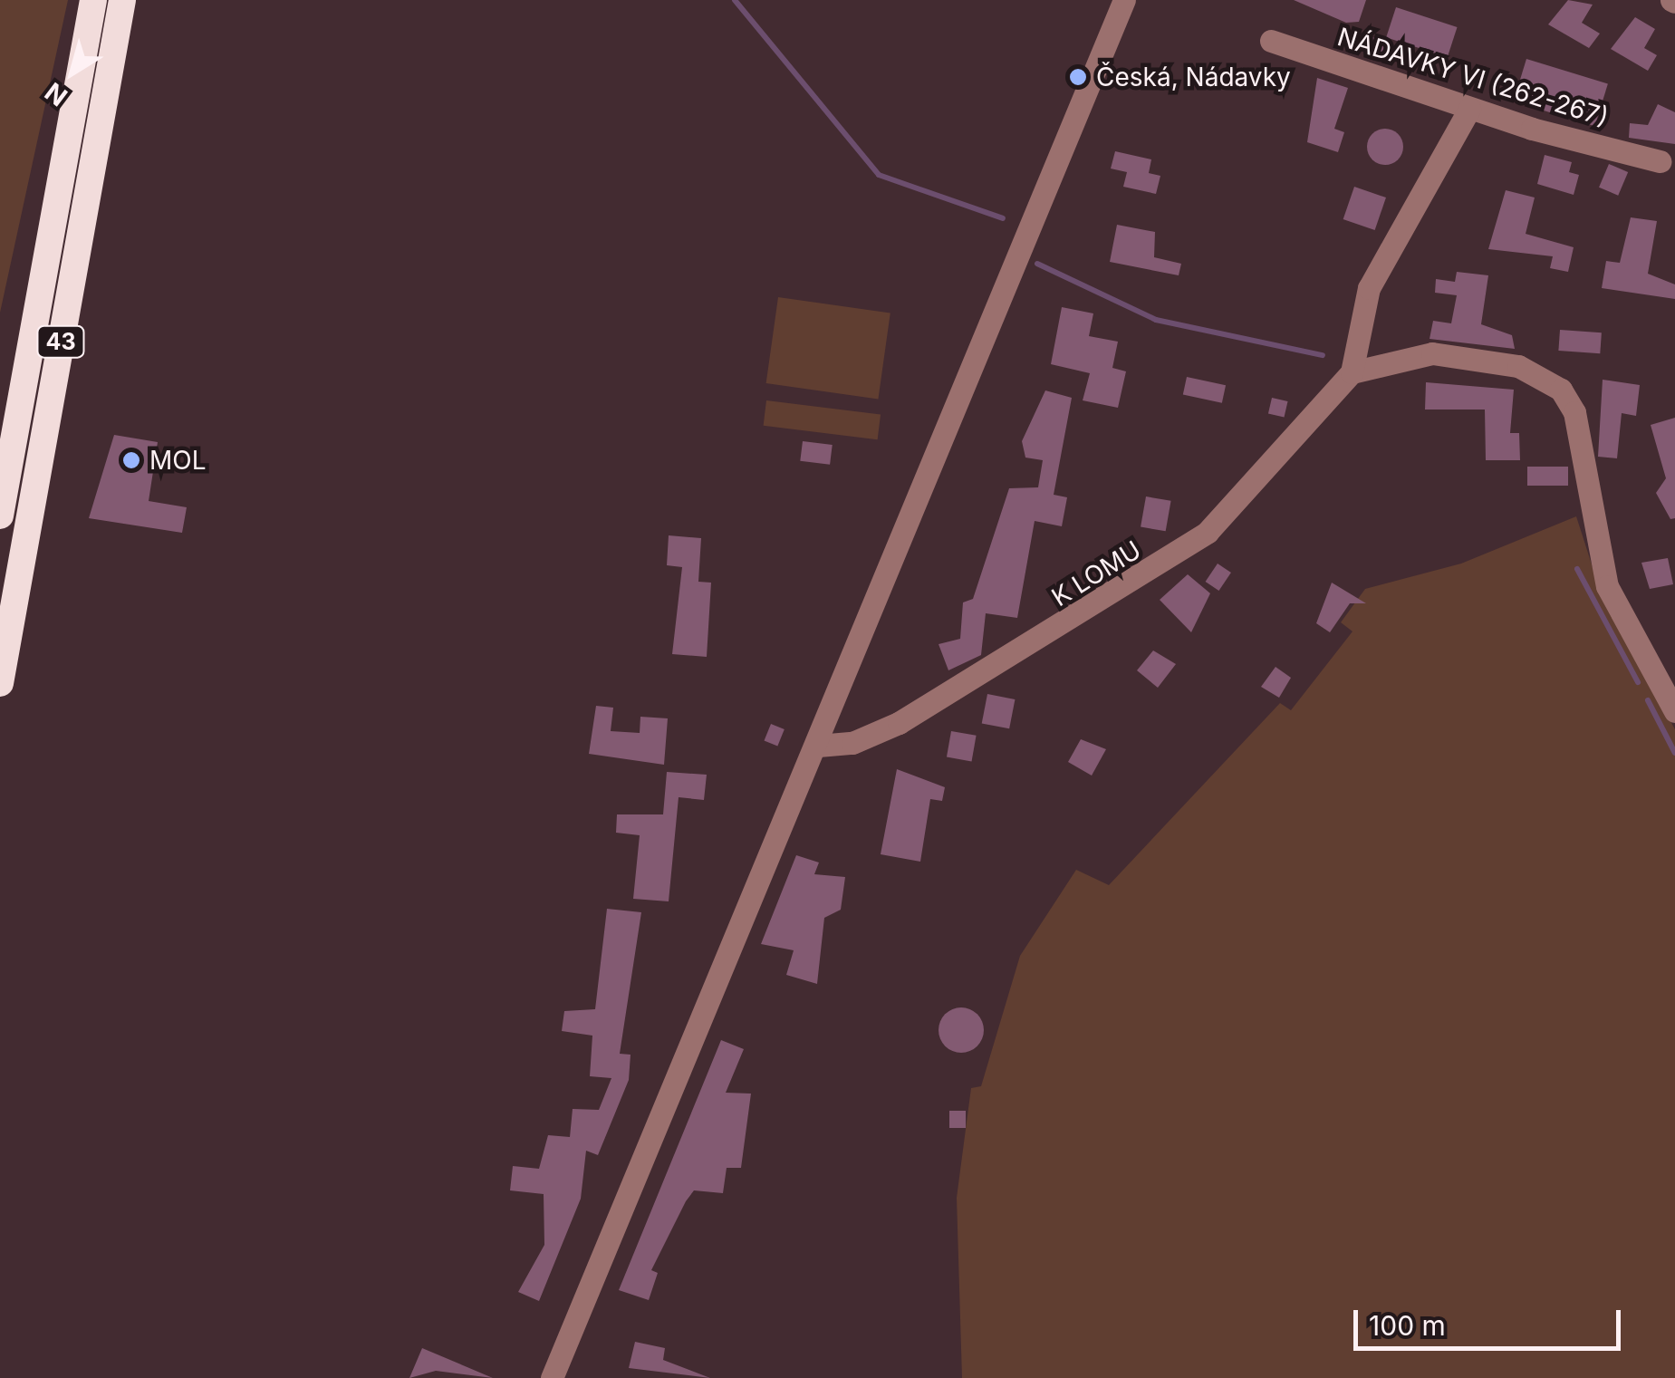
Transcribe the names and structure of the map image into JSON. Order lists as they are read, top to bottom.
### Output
{
  "streets": {
    "highway": ["43"],
    "street": ["NÁDAVKY VI (262-267)", "K LOMU"]
  },
  "crossings": [
    ["NÁDAVKY VI (262-267)", "K LOMU"]
  ],
  "places": ["Česká, Nádavky", "MOL"],
  "scale_bar": "100 m",
  "north": "bottom left"
}
